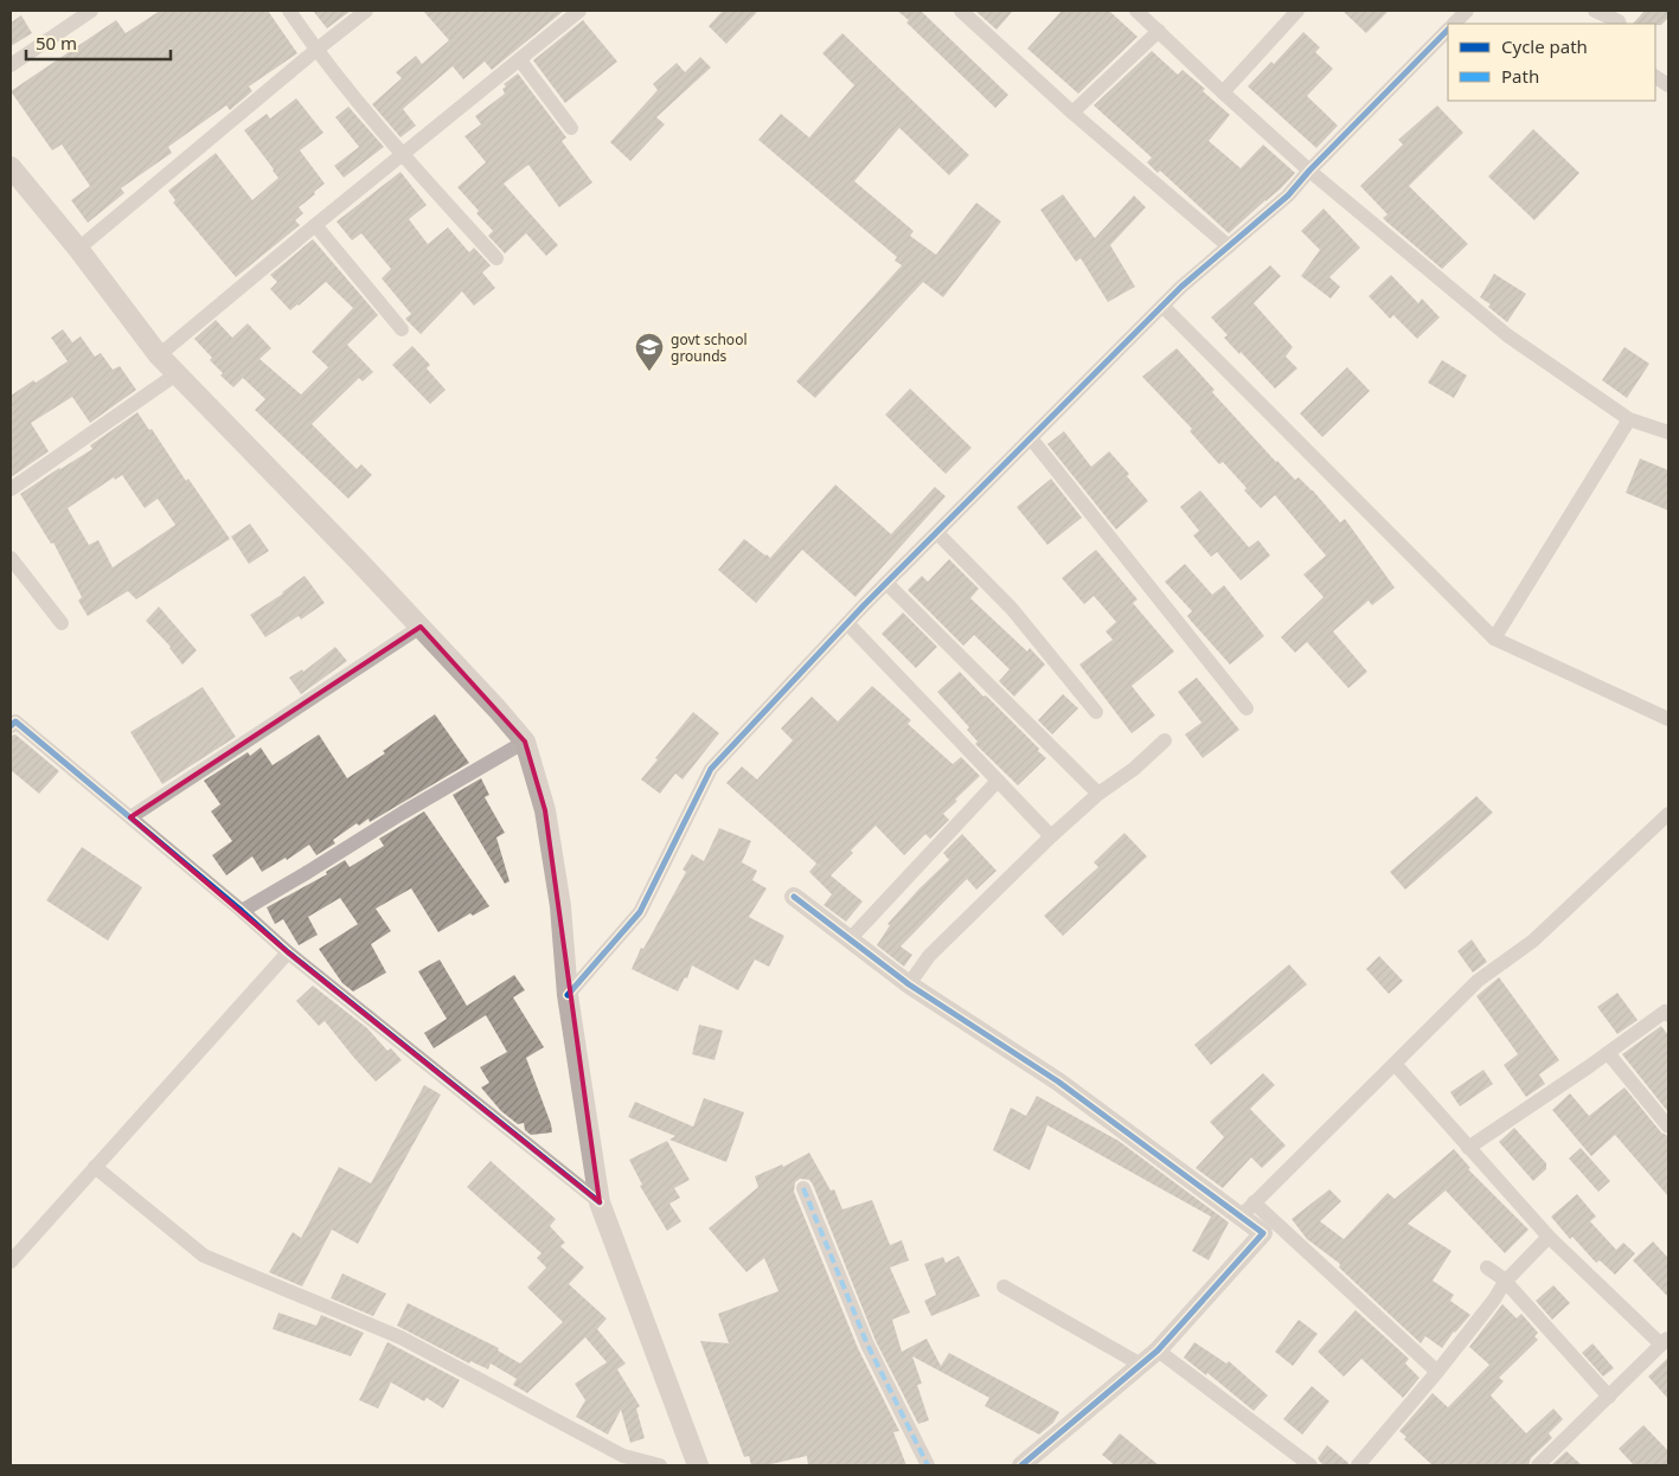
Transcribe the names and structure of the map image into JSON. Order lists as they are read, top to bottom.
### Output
{
  "places": {
    "school or university": ["govt school grounds"]
  },
  "legend": ["Cycle path", "Path"],
  "scale_bar": "50 m"
}
